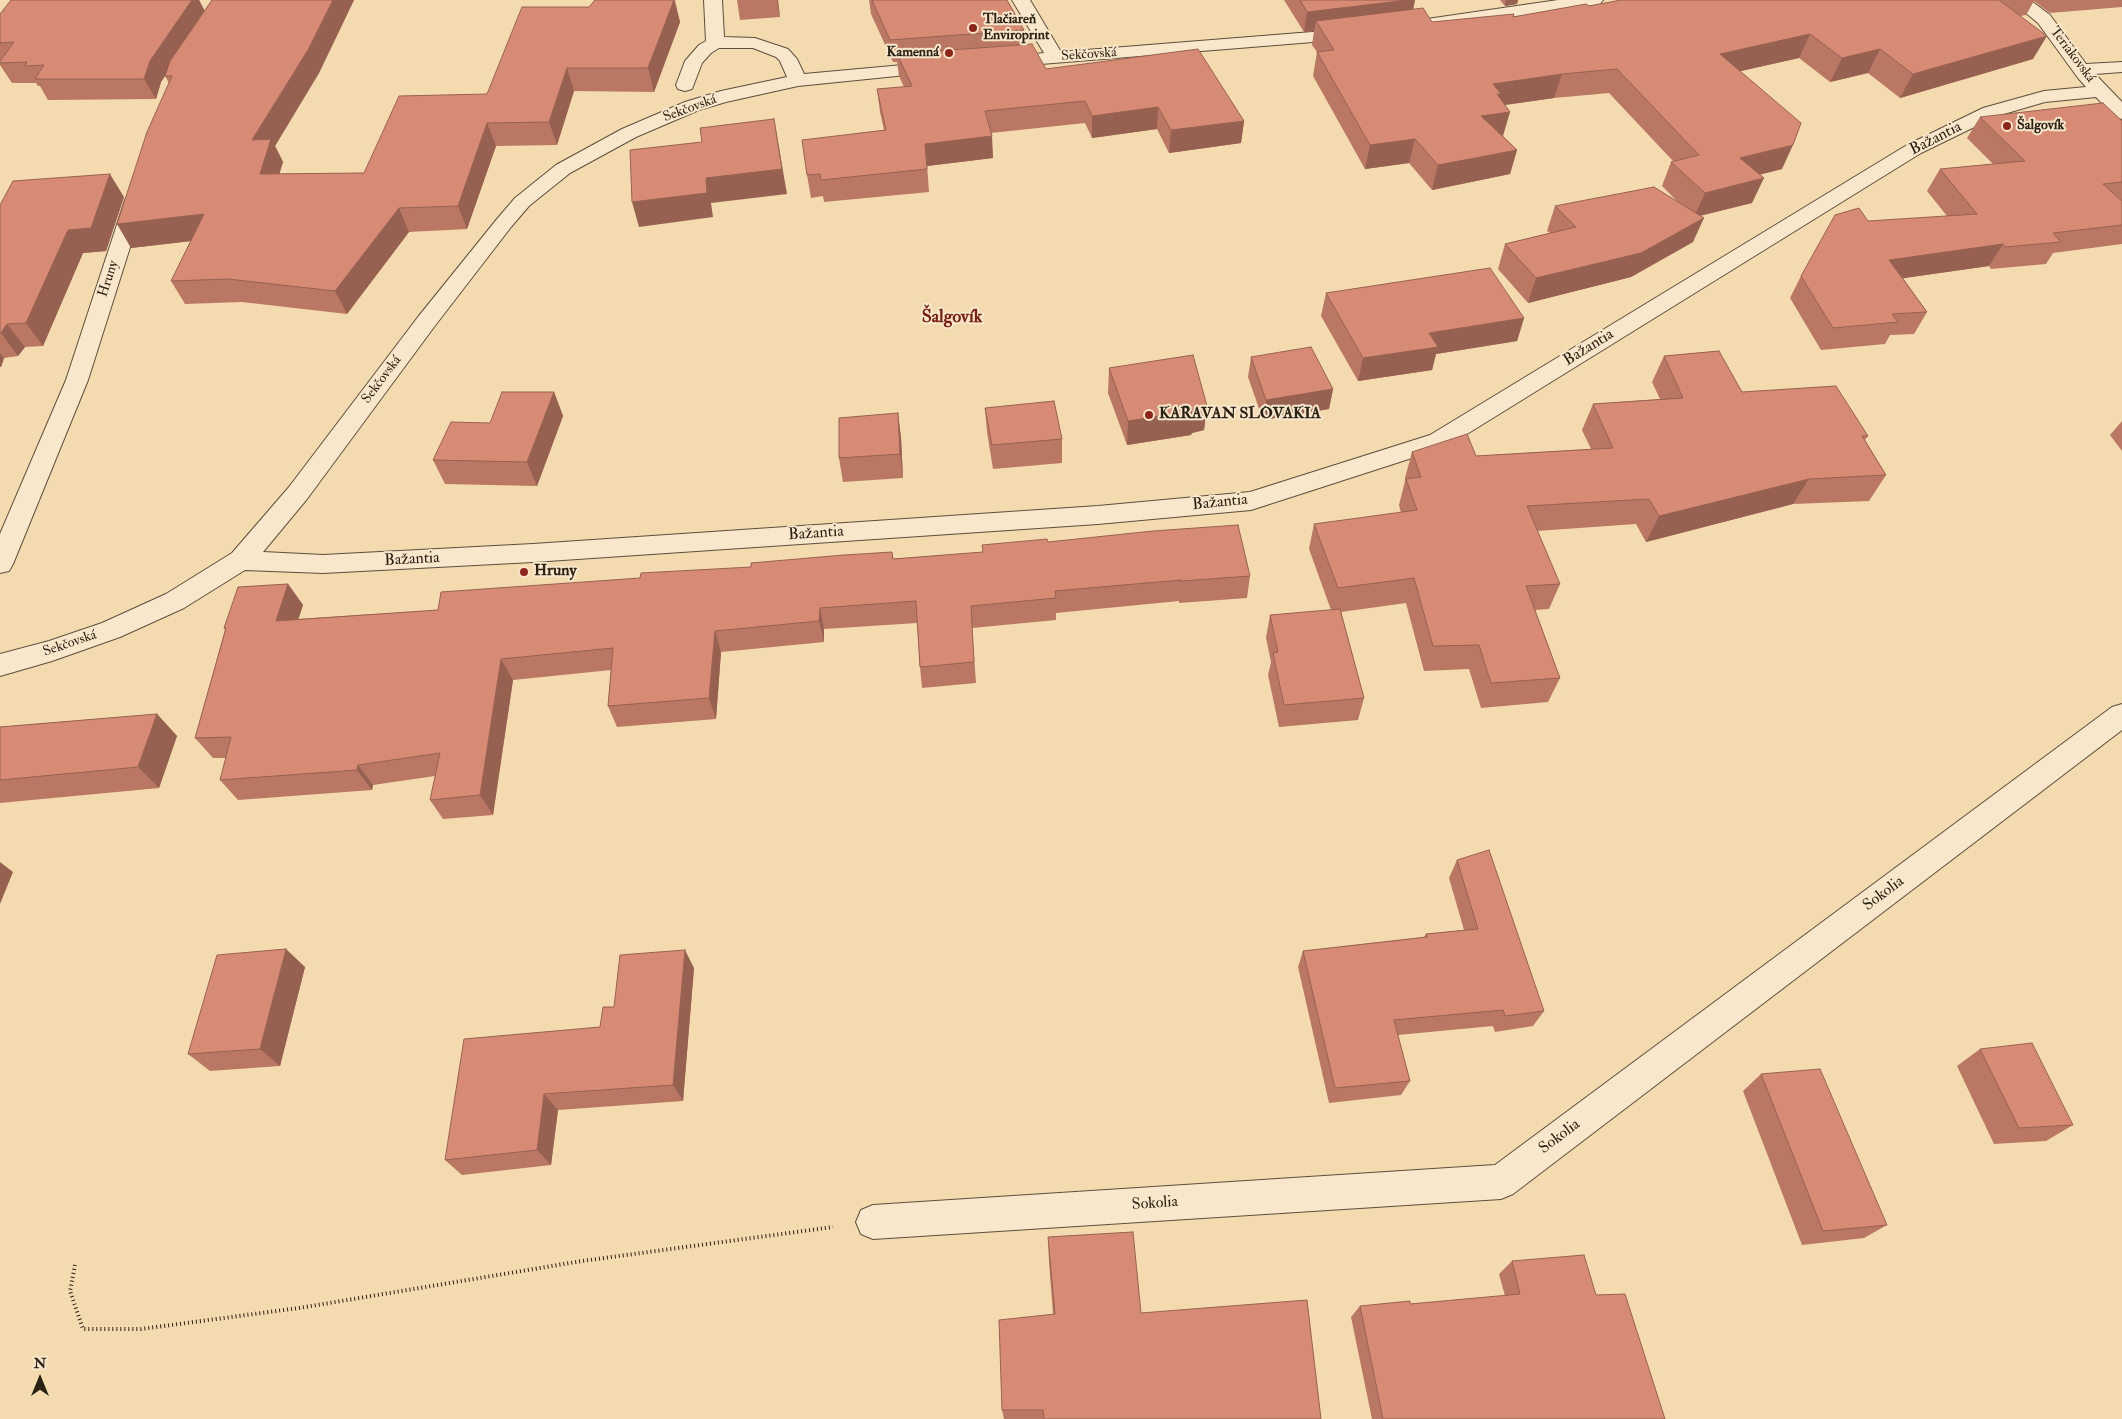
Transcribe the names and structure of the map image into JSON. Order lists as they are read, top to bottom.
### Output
{
  "streets": {
    "street": [
      "Sekčovská",
      "Teriakovská",
      "Bažantia",
      "Hruny",
      "Sokolia"
    ]
  },
  "crossings": [
    ["Sekčovská", "Bažantia"],
    ["Teriakovská", "Bažantia"]
  ],
  "districts": ["Šalgovík"],
  "places": [
    "Tlačiareň Enviroprint",
    "Kamenná",
    "Šalgovík",
    "KARAVAN SLOVAKIA",
    "Hruny"
  ],
  "north": "top"
}
